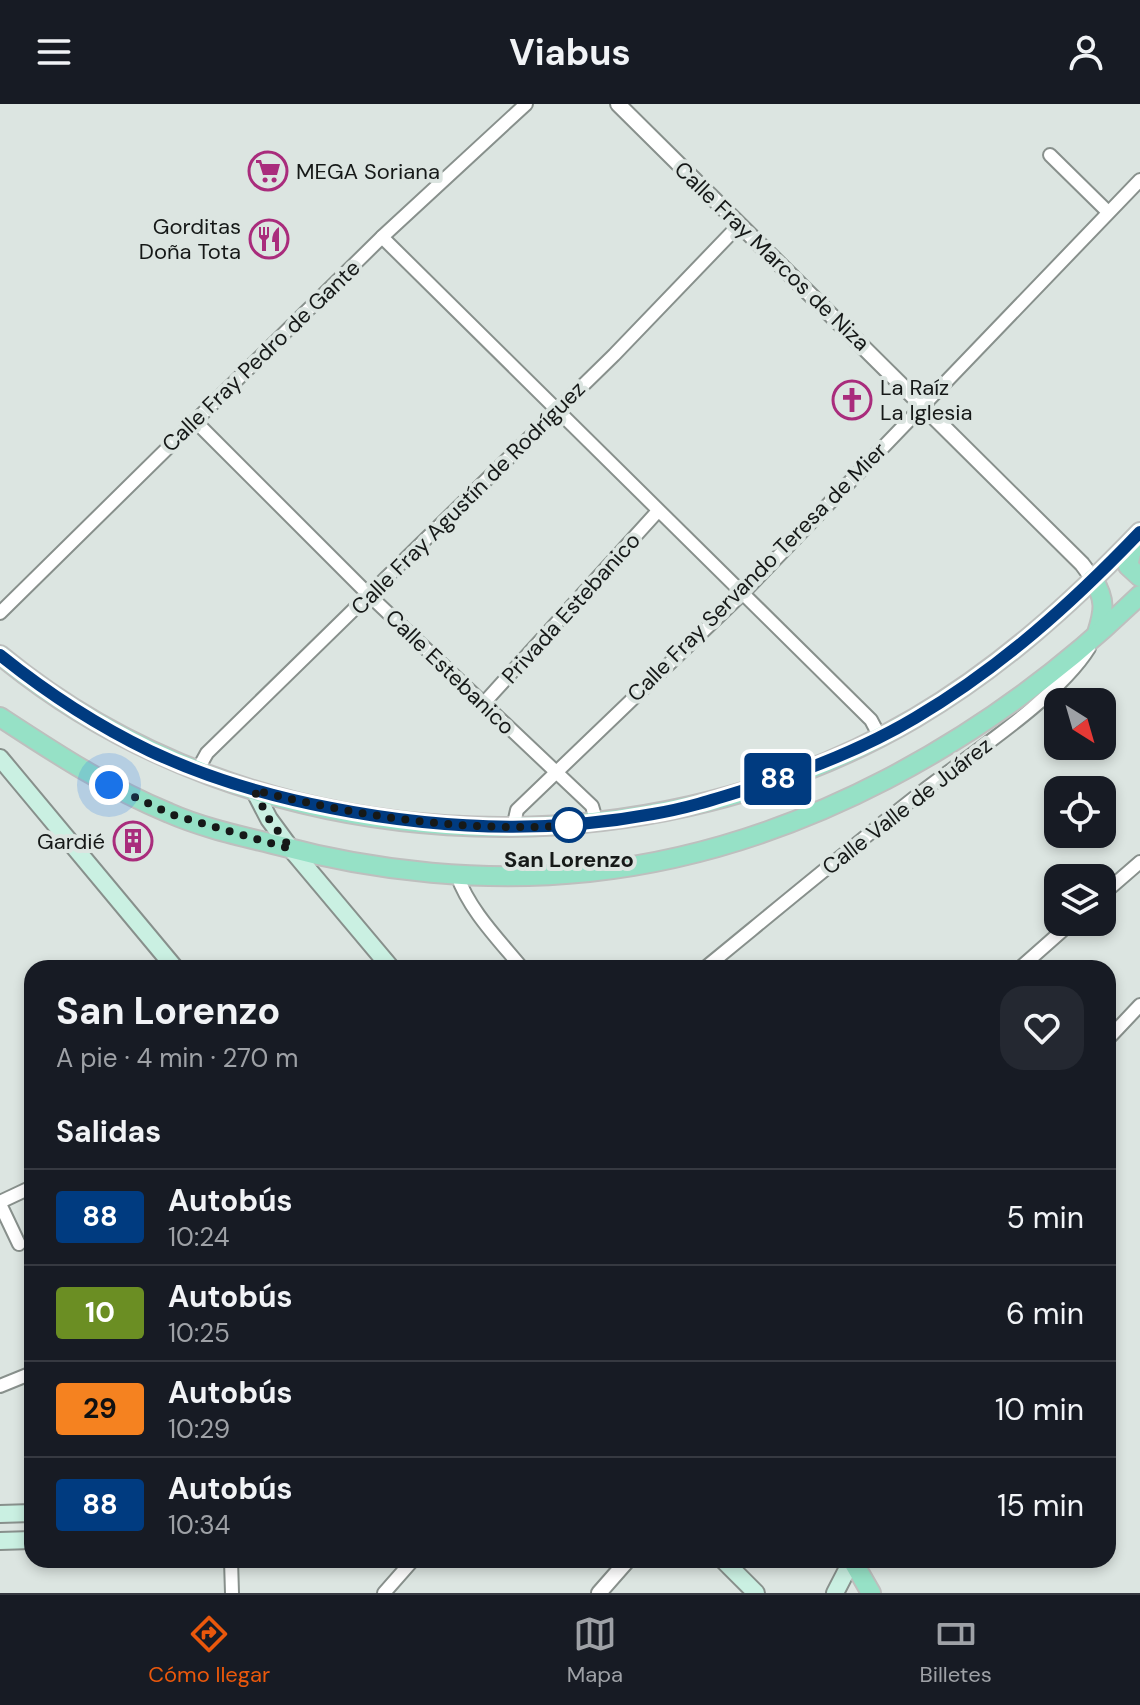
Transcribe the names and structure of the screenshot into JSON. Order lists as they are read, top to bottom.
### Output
{
  "streets": {
    "street": [
      "Calle Fray Marcos de Niza",
      "Calle Fray Pedro de Gante",
      "Calle Fray Agustín de Rodríguez",
      "Calle Fray Servando Teresa de Mier",
      "Privada Estebanico",
      "Calle Estebanico",
      "Calle Valle de Juárez"
    ]
  },
  "crossings": [
    ["Calle Fray Marcos de Niza", "Calle Fray Agustín de Rodríguez"],
    ["Calle Fray Marcos de Niza", "Calle Fray Servando Teresa de Mier"],
    ["Calle Fray Pedro de Gante", "Calle Estebanico"],
    ["Calle Fray Agustín de Rodríguez", "Calle Estebanico"],
    ["Calle Fray Servando Teresa de Mier", "Calle Estebanico"],
    ["Privada Estebanico", "Calle Estebanico"]
  ],
  "places": {
    "supermarket": ["MEGA Soriana"],
    "restaurant": ["Gorditas Doña Tota"],
    "church": ["La Raíz La Iglesia"],
    "other": ["San Lorenzo"],
    "building": ["Gardié"]
  },
  "lines": ["bus line 88"],
  "north": "bottom right",
  "page": {
    "header": "Viabus",
    "on_map": "88",
    "heading": [
      ["San Lorenzo", "A pie · 4 min · 270 m"],
      "Salidas"
    ],
    "list": [
      {
        "mark": "88",
        "name": "Autobús",
        "note": "10:24",
        "value": "5 min"
      },
      {
        "mark": "10",
        "name": "Autobús",
        "note": "10:25",
        "value": "6 min"
      },
      {
        "mark": "29",
        "name": "Autobús",
        "note": "10:29",
        "value": "10 min"
      },
      {
        "mark": "88",
        "name": "Autobús",
        "note": "10:34",
        "value": "15 min"
      }
    ],
    "tabs": ["Cómo llegar", "Mapa", "Billetes"]
  }
}
